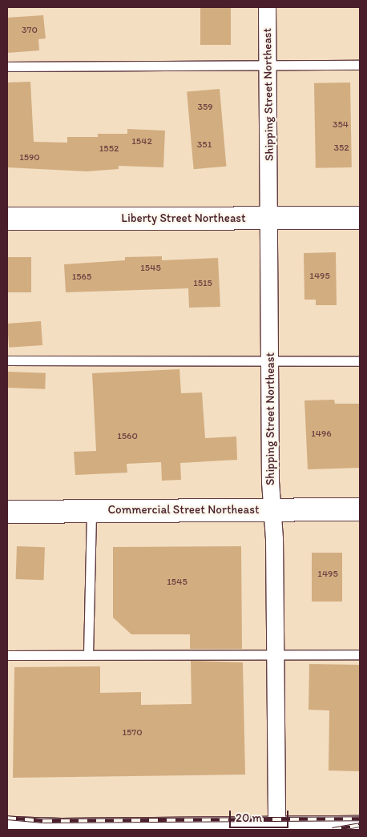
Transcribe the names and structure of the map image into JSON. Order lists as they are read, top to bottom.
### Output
{
  "streets": {
    "highway": ["Liberty Street Northeast", "Commercial Street Northeast"],
    "street": ["Shipping Street Northeast"]
  },
  "crossings": [
    ["Shipping Street Northeast", "Liberty Street Northeast"],
    ["Shipping Street Northeast", "Commercial Street Northeast"]
  ],
  "house_numbers": [
    "370",
    "359",
    "354",
    "1542",
    "351",
    "352",
    "1552",
    "1590",
    "1545",
    "1495",
    "1565",
    "1515",
    "1496",
    "1560",
    "1495",
    "1545",
    "1570"
  ],
  "scale_bar": "20 m"
}
